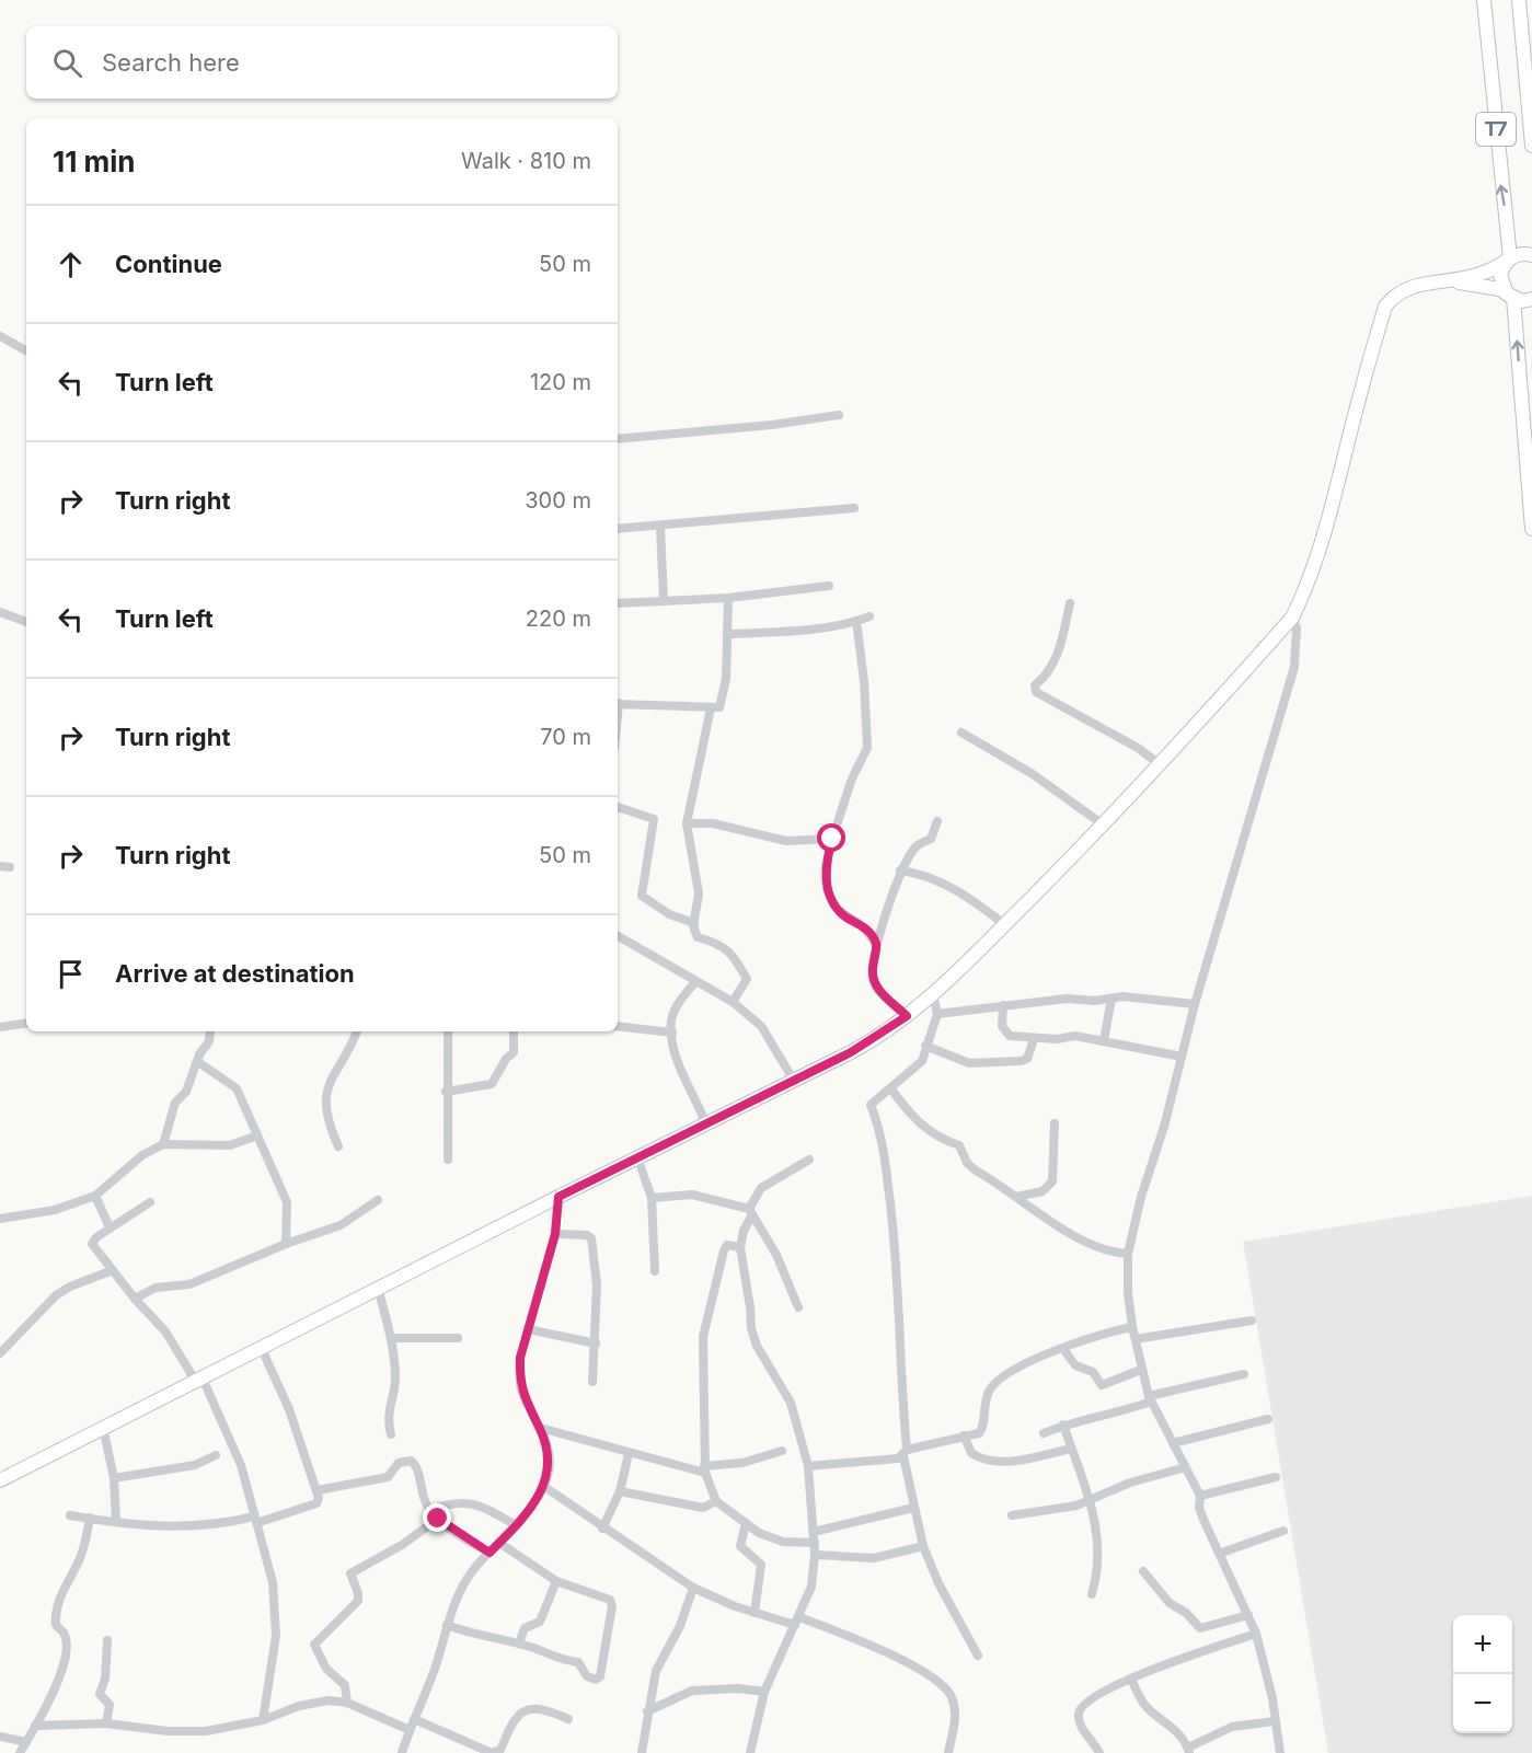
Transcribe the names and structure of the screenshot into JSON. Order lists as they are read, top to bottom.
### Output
{
  "streets": {
    "main road": ["T7"]
  },
  "page": {
    "search": "Search here",
    "heading": ["11 min", "Walk · 810 m"],
    "list": [
      ["Continue", "50 m"],
      ["Turn left", "120 m"],
      ["Turn right", "300 m"],
      ["Turn left", "220 m"],
      ["Turn right", "70 m"],
      ["Turn right", "50 m"],
      "Arrive at destination"
    ],
    "map_buttons": ["+", "−"]
  }
}
